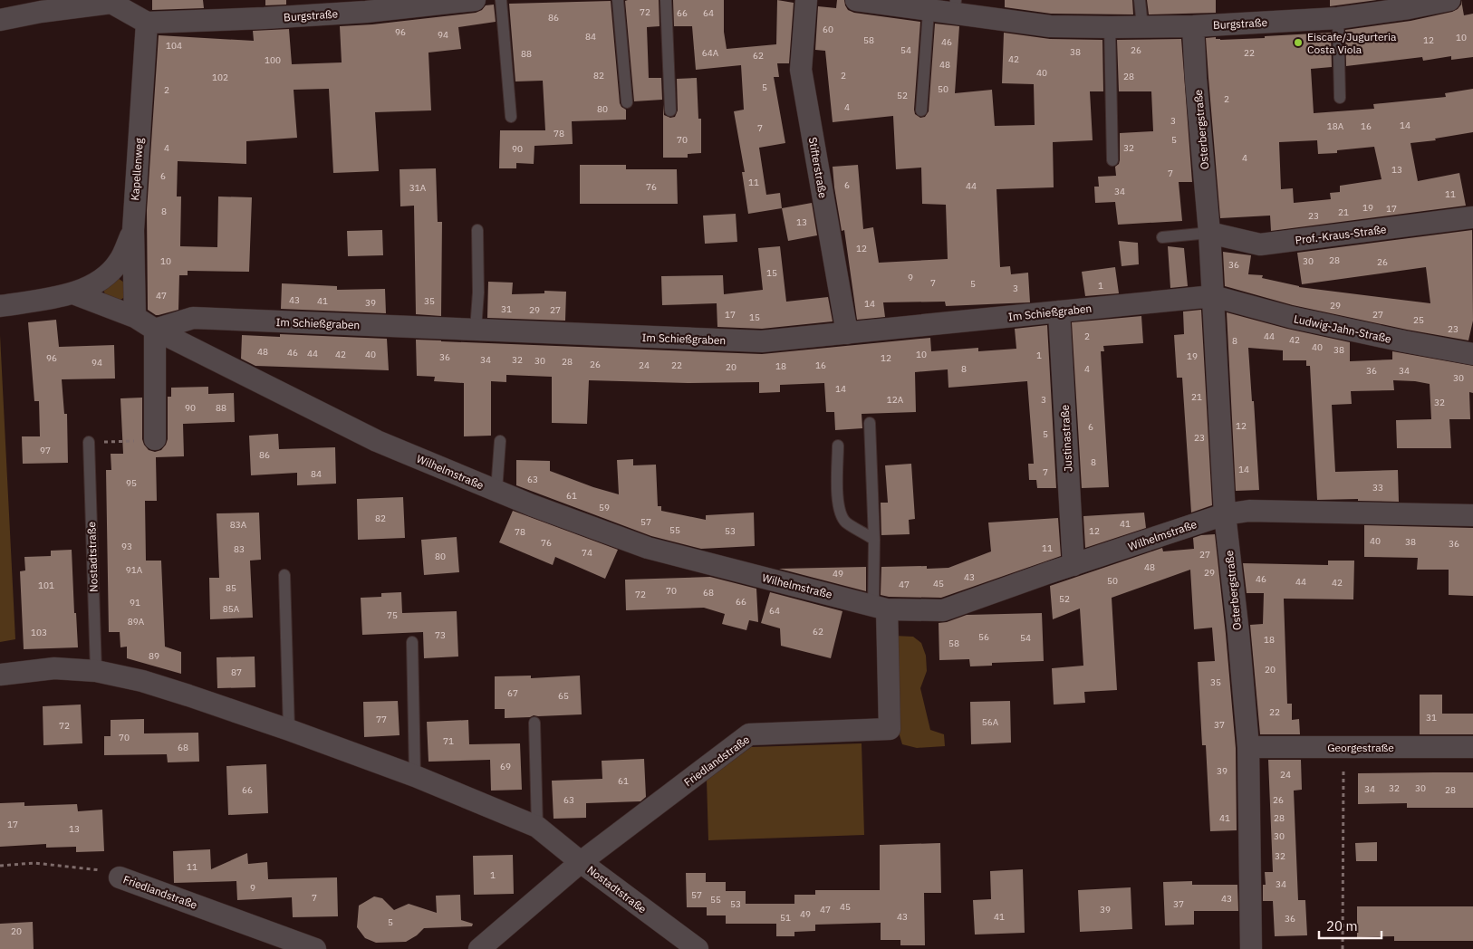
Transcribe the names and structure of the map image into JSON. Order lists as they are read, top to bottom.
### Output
{
  "streets": {
    "street": [
      "Burgstraße",
      "Osterbergstraße",
      "Stifterstraße",
      "Kapellenweg",
      "Prof.-Kraus-Straße",
      "Im Schießgraben",
      "Ludwig-Jahn-Straße",
      "Justinastraße",
      "Wilhelmstraße",
      "Nostadtstraße",
      "Georgestraße",
      "Friedlandstraße"
    ]
  },
  "crossings": [
    ["Burgstraße", "Osterbergstraße"],
    ["Burgstraße", "Kapellenweg"],
    ["Osterbergstraße", "Prof.-Kraus-Straße"],
    ["Osterbergstraße", "Im Schießgraben"],
    ["Osterbergstraße", "Ludwig-Jahn-Straße"],
    ["Osterbergstraße", "Wilhelmstraße"],
    ["Osterbergstraße", "Georgestraße"],
    ["Stifterstraße", "Im Schießgraben"],
    ["Kapellenweg", "Wilhelmstraße"],
    ["Im Schießgraben", "Ludwig-Jahn-Straße"],
    ["Im Schießgraben", "Justinastraße"],
    ["Im Schießgraben", "Wilhelmstraße"],
    ["Justinastraße", "Wilhelmstraße"],
    ["Wilhelmstraße", "Friedlandstraße"],
    ["Nostadtstraße", "Friedlandstraße"]
  ],
  "places": ["Eiscafe/Jugurteria Costa Viola"],
  "house_numbers": [
    "72",
    "66",
    "64",
    "86",
    "60",
    "96",
    "94",
    "84",
    "10",
    "58",
    "12",
    "46",
    "104",
    "54",
    "26",
    "38",
    "64A",
    "22",
    "88",
    "62",
    "42",
    "100",
    "48",
    "40",
    "82",
    "2",
    "28",
    "102",
    "5",
    "50",
    "2",
    "52",
    "2",
    "4",
    "80",
    "3",
    "14",
    "18A",
    "16",
    "7",
    "78",
    "70",
    "5",
    "4",
    "32",
    "90",
    "4",
    "13",
    "7",
    "6",
    "11",
    "6",
    "44",
    "76",
    "31A",
    "34",
    "11",
    "19",
    "17",
    "8",
    "21",
    "23",
    "13",
    "12",
    "28",
    "10",
    "30",
    "26",
    "36",
    "15",
    "9",
    "7",
    "5",
    "1",
    "3",
    "47",
    "43",
    "41",
    "35",
    "39",
    "14",
    "29",
    "31",
    "29",
    "27",
    "17",
    "27",
    "15",
    "25",
    "23",
    "2",
    "44",
    "42",
    "8",
    "40",
    "38",
    "48",
    "46",
    "44",
    "42",
    "40",
    "10",
    "1",
    "19",
    "36",
    "96",
    "12",
    "34",
    "32",
    "30",
    "28",
    "94",
    "26",
    "24",
    "22",
    "16",
    "18",
    "20",
    "8",
    "4",
    "36",
    "34",
    "30",
    "14",
    "21",
    "12A",
    "3",
    "32",
    "90",
    "88",
    "12",
    "6",
    "5",
    "23",
    "97",
    "86",
    "8",
    "14",
    "7",
    "84",
    "63",
    "95",
    "33",
    "61",
    "59",
    "82",
    "57",
    "41",
    "83A",
    "55",
    "53",
    "12",
    "78",
    "40",
    "38",
    "76",
    "36",
    "93",
    "11",
    "83",
    "74",
    "27",
    "80",
    "48",
    "91A",
    "29",
    "49",
    "43",
    "46",
    "50",
    "44",
    "42",
    "45",
    "47",
    "101",
    "85",
    "70",
    "68",
    "72",
    "52",
    "66",
    "91",
    "85A",
    "64",
    "75",
    "89A",
    "62",
    "103",
    "73",
    "56",
    "54",
    "18",
    "58",
    "89",
    "20",
    "87",
    "35",
    "67",
    "65",
    "22",
    "31",
    "77",
    "56A",
    "37",
    "72",
    "70",
    "71",
    "68",
    "69",
    "39",
    "24",
    "61",
    "32",
    "30",
    "34",
    "66",
    "28",
    "63",
    "26",
    "41",
    "28",
    "17",
    "13",
    "30",
    "32",
    "11",
    "1",
    "34",
    "9",
    "57",
    "7",
    "43",
    "55",
    "53",
    "37",
    "45",
    "47",
    "39",
    "49",
    "43",
    "41",
    "51",
    "36",
    "5",
    "20"
  ],
  "scale_bar": "20 m"
}
